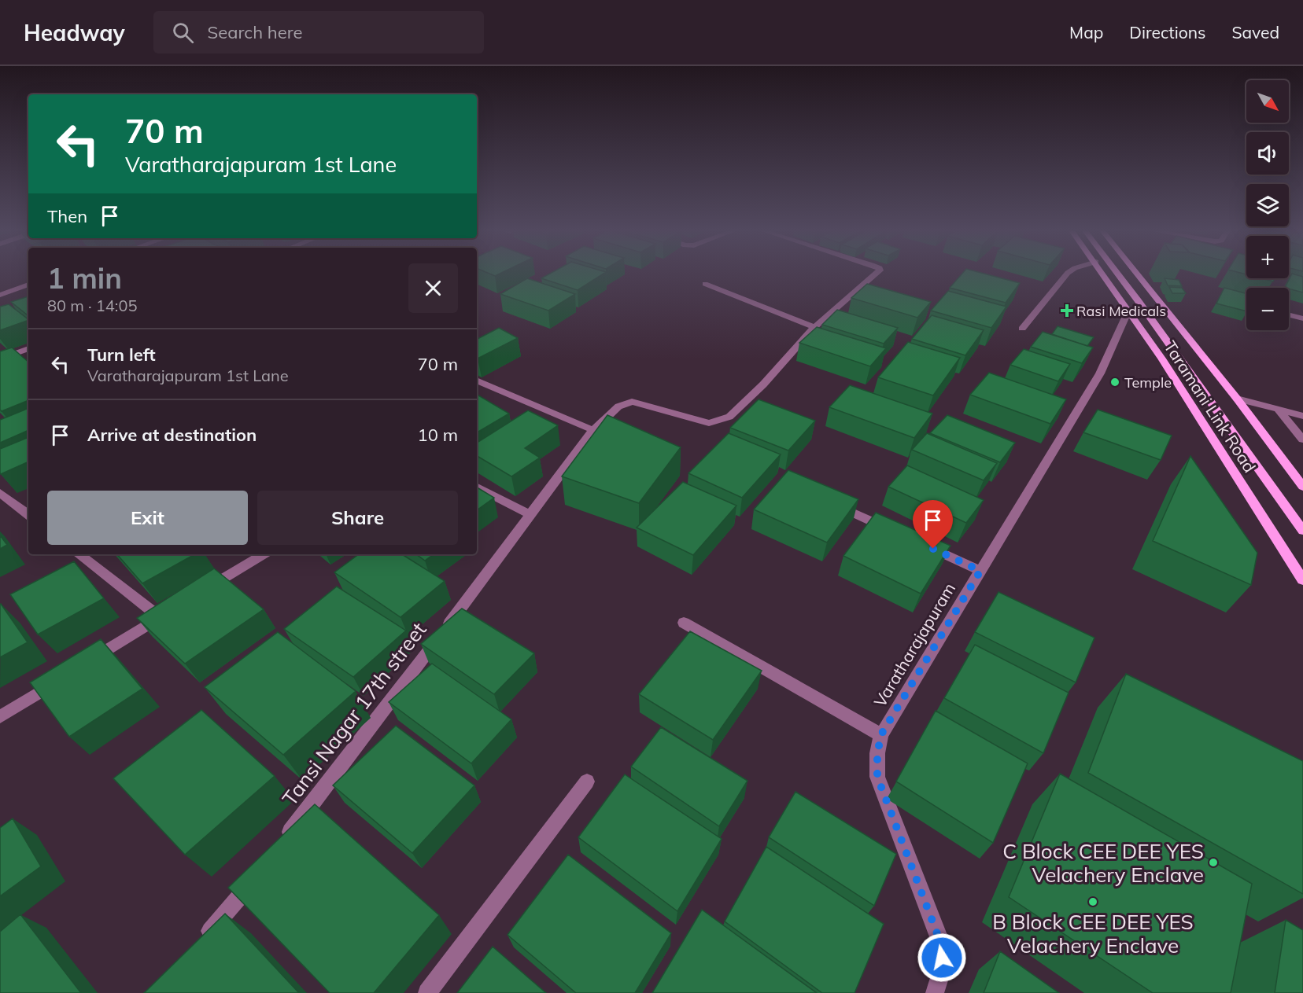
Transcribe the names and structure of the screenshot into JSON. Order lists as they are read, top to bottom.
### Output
{
  "streets": {
    "main road": ["Taramani Link Road"],
    "street": ["Varatharajapuram", "Tansi Nagar 17th street"]
  },
  "crossings": [
    ["Taramani Link Road", "Varatharajapuram"]
  ],
  "places": {
    "health": ["Rasi Medicals"],
    "other": ["Temple", "C Block CEE DEE YES Velachery Enclave", "B Block CEE DEE YES Velachery Enclave"]
  },
  "north": "bottom right",
  "page": {
    "header": "Headway",
    "search": "Search here",
    "nav": ["Map", "Directions", "Saved"],
    "map_buttons": ["+", "−"],
    "turn": ["70 m", "Varatharajapuram 1st Lane"],
    "then": "Then",
    "heading": ["1 min", "80 m · 14:05"],
    "list": [
      {
        "name": "Turn left",
        "note": "Varatharajapuram 1st Lane",
        "value": "70 m"
      },
      {
        "name": "Arrive at destination",
        "value": "10 m"
      }
    ],
    "buttons": ["Exit", "Share"]
  }
}
